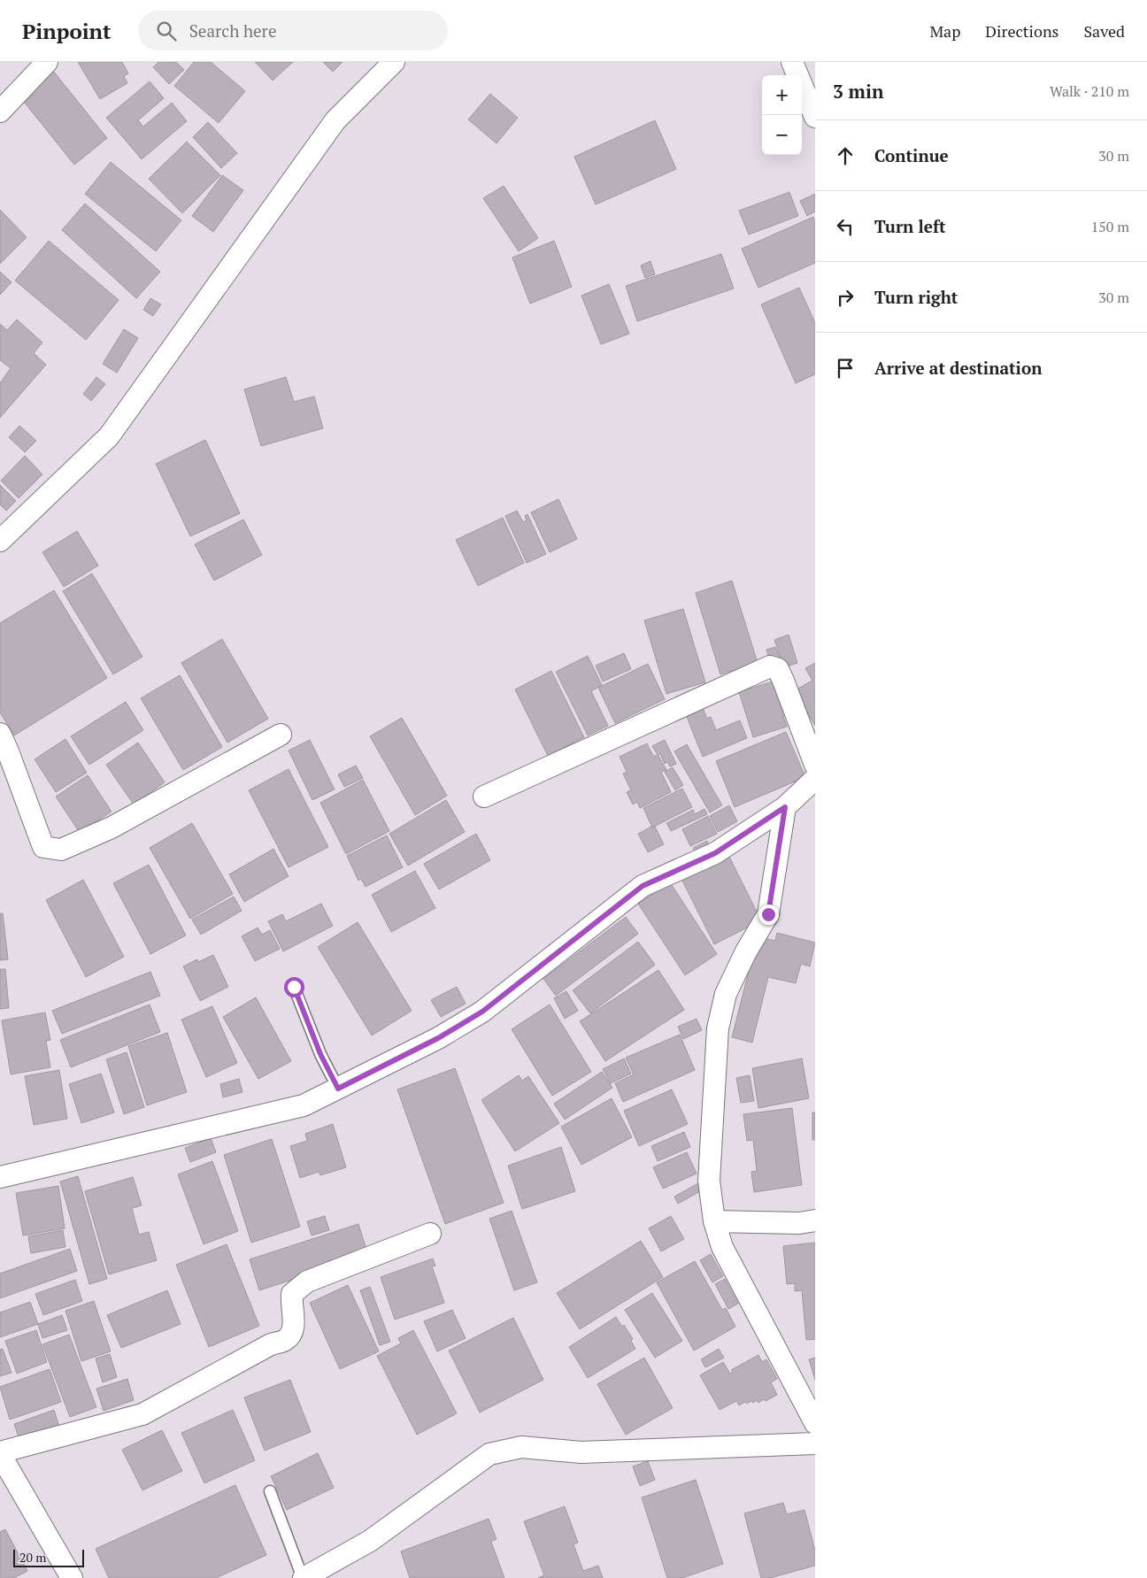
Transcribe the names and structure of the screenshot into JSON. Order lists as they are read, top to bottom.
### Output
{
  "scale_bar": "20 m",
  "page": {
    "header": "Pinpoint",
    "search": "Search here",
    "nav": ["Map", "Directions", "Saved"],
    "heading": ["3 min", "Walk · 210 m"],
    "map_buttons": ["+", "−"],
    "list": [
      ["Continue", "30 m"],
      ["Turn left", "150 m"],
      ["Turn right", "30 m"],
      "Arrive at destination"
    ],
    "scale": "20 m"
  }
}
